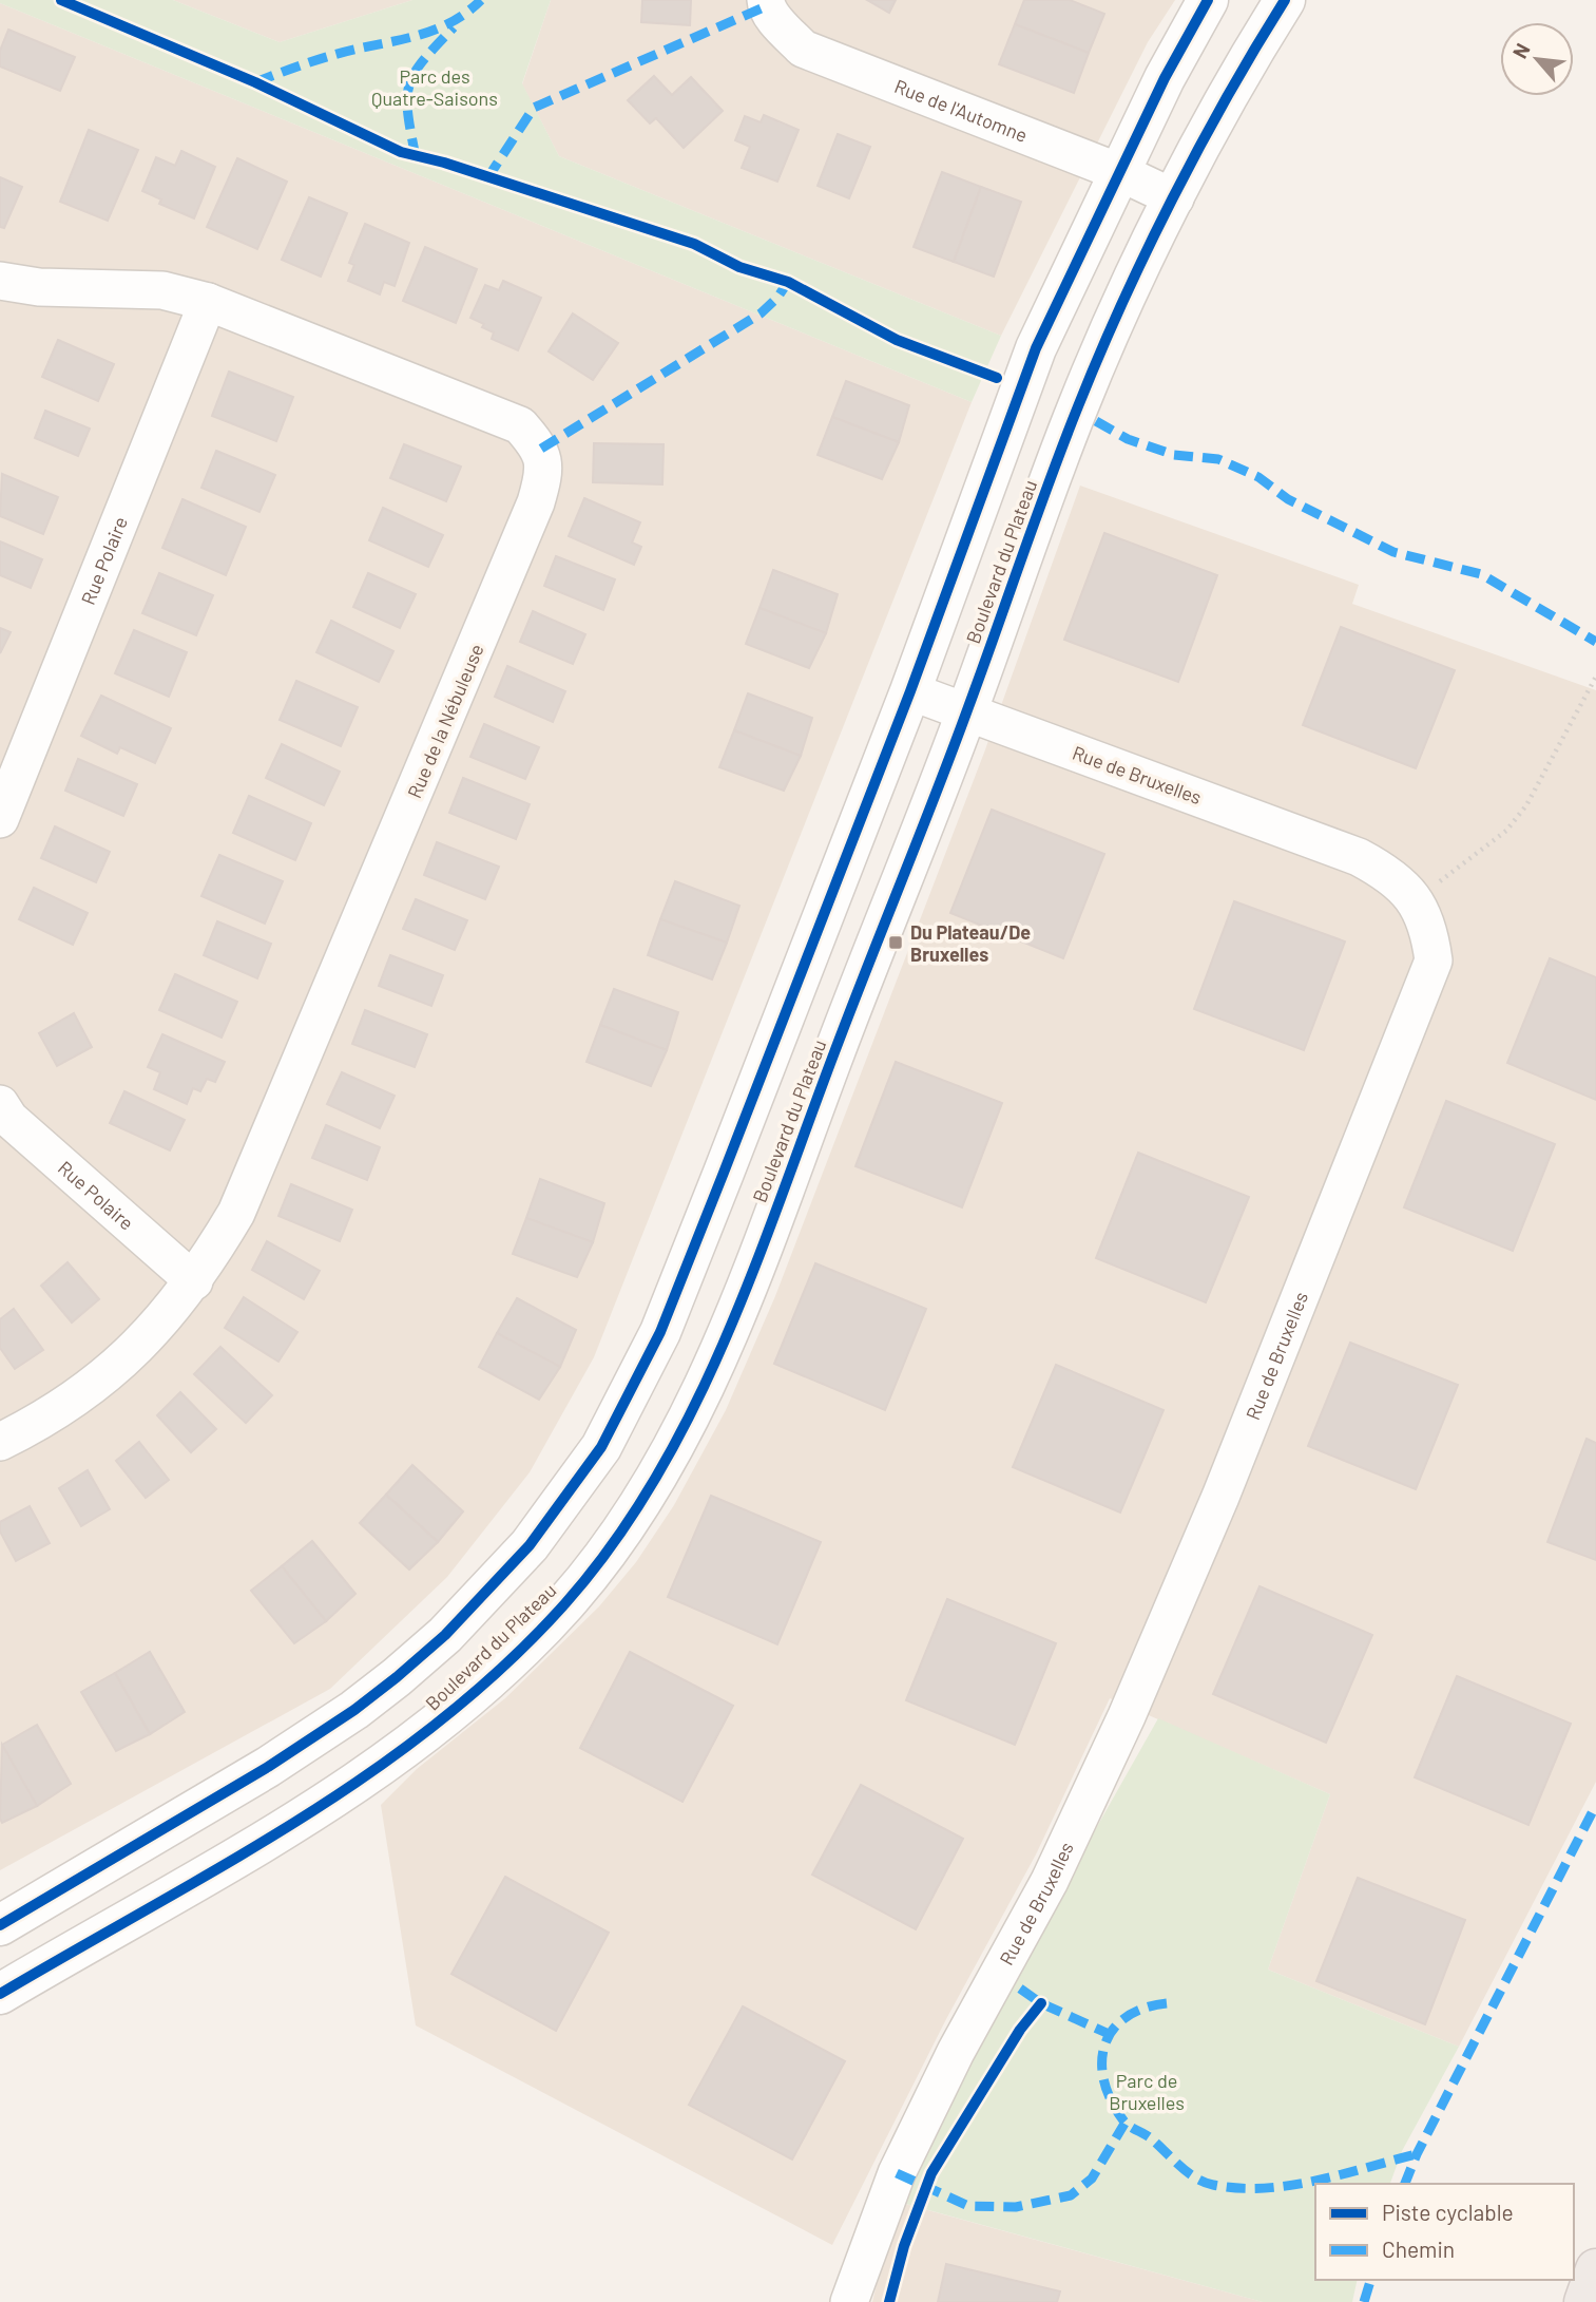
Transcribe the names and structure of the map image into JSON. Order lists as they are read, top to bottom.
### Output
{
  "streets": {
    "main road": ["Boulevard du Plateau"],
    "street": [
      "Rue de l'Automne",
      "Rue Polaire",
      "Rue de la Nébuleuse",
      "Rue de Bruxelles"
    ]
  },
  "crossings": [
    ["Rue de l'Automne", "Boulevard du Plateau"],
    ["Rue Polaire", "Rue de la Nébuleuse"],
    ["Boulevard du Plateau", "Rue de Bruxelles"]
  ],
  "parks": ["Parc des Quatre-Saisons", "Parc de Bruxelles"],
  "places": {
    "transit": ["Du Plateau/De Bruxelles"]
  },
  "legend": ["Piste cyclable", "Chemin"],
  "north": "top left"
}
